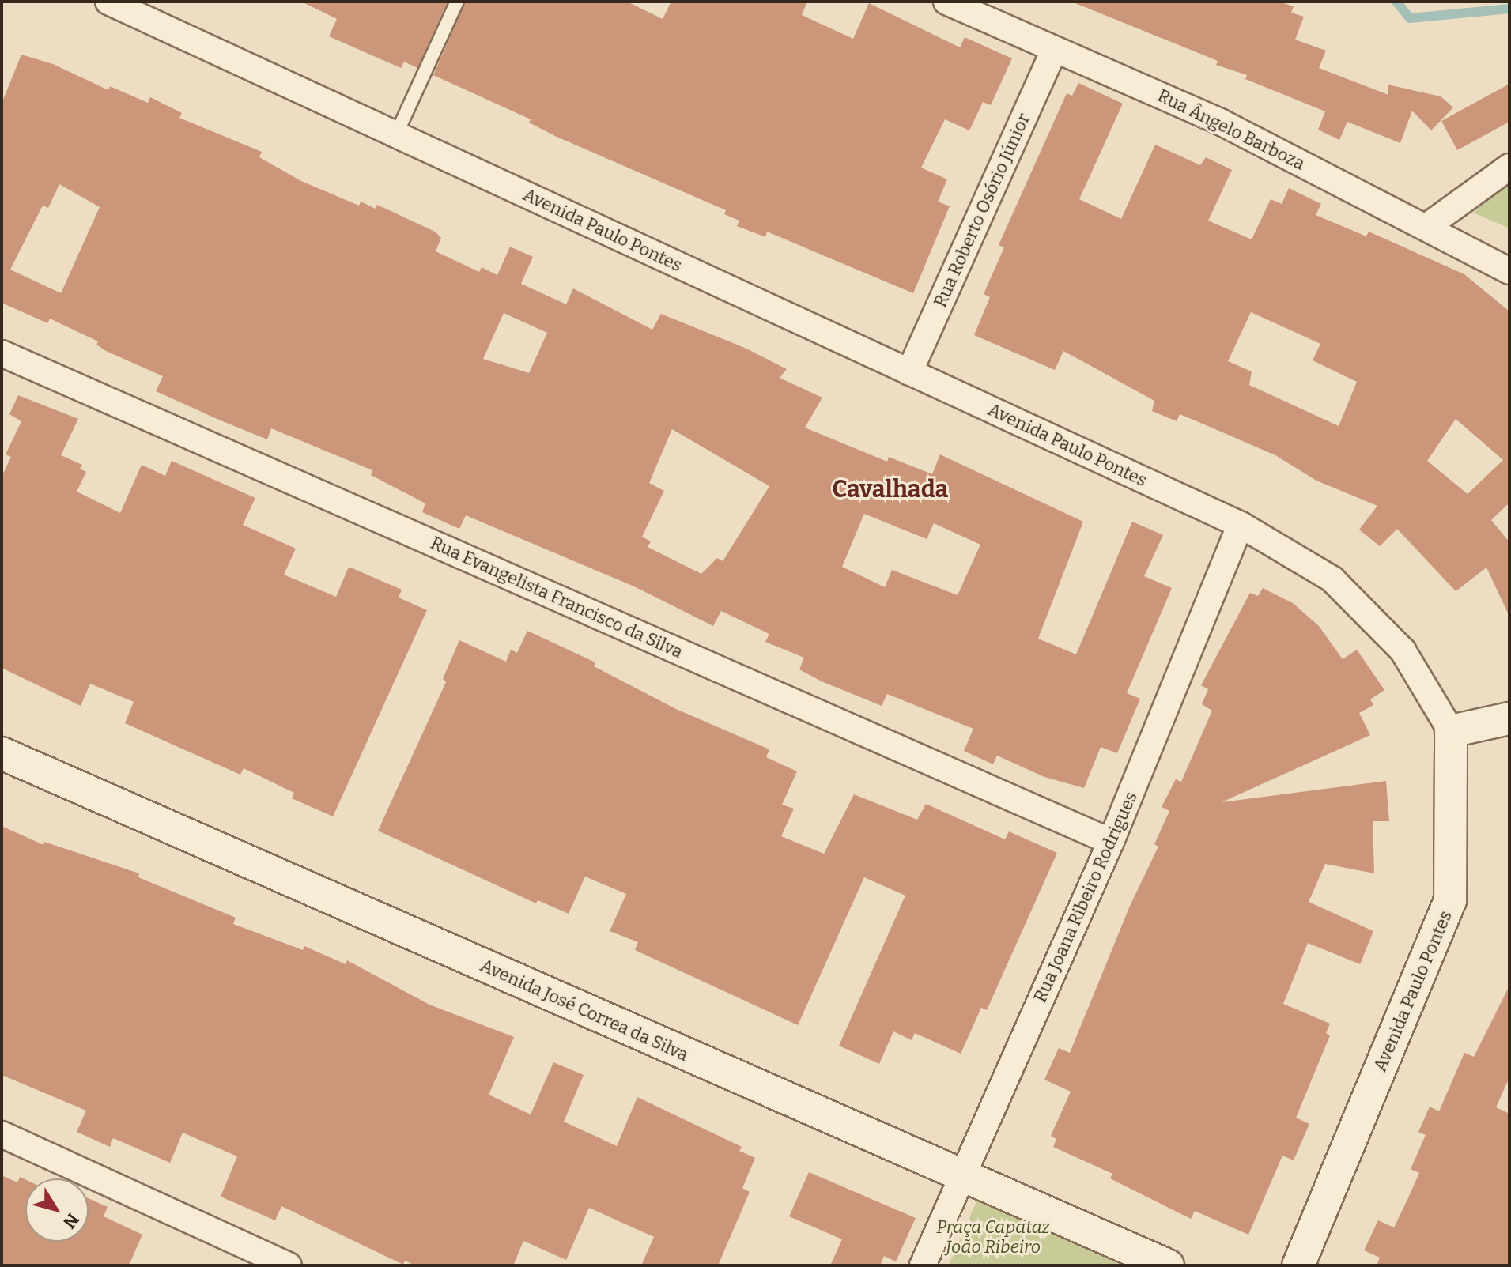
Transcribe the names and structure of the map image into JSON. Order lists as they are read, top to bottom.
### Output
{
  "streets": {
    "street": [
      "Rua Ângelo Barboza",
      "Rua Roberto Osório Júnior",
      "Avenida Paulo Pontes",
      "Rua Evangelista Francisco da Silva",
      "Rua Joana Ribeiro Rodrigues",
      "Avenida José Correa da Silva"
    ]
  },
  "crossings": [
    ["Rua Ângelo Barboza", "Rua Roberto Osório Júnior"],
    ["Rua Roberto Osório Júnior", "Avenida Paulo Pontes"],
    ["Avenida Paulo Pontes", "Rua Joana Ribeiro Rodrigues"],
    ["Rua Evangelista Francisco da Silva", "Rua Joana Ribeiro Rodrigues"],
    ["Rua Joana Ribeiro Rodrigues", "Avenida José Correa da Silva"]
  ],
  "districts": ["Cavalhada"],
  "parks": ["Praça Capataz João Ribeiro"],
  "north": "bottom right"
}
